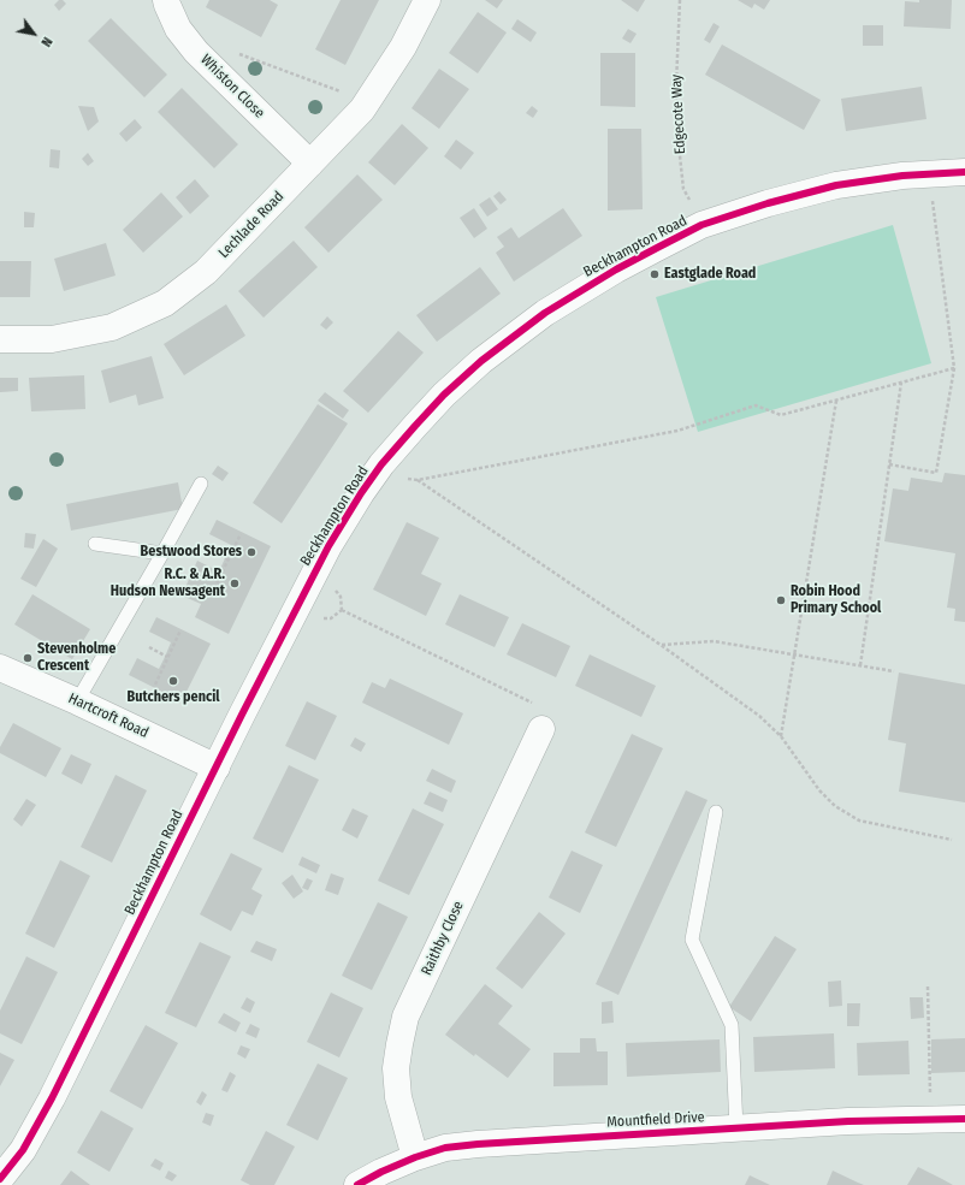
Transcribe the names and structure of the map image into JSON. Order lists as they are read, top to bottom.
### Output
{
  "streets": {
    "street": [
      "Whiston Close",
      "Lechlade Road",
      "Beckhampton Road",
      "Hartcroft Road",
      "Raithby Close",
      "Mountfield Drive"
    ],
    "path": ["Edgecote Way"]
  },
  "crossings": [
    ["Whiston Close", "Lechlade Road"],
    ["Edgecote Way", "Beckhampton Road"],
    ["Beckhampton Road", "Hartcroft Road"],
    ["Raithby Close", "Mountfield Drive"]
  ],
  "places": [
    "Eastglade Road",
    "Bestwood Stores",
    "R.C. & A.R. Hudson Newsagent",
    "Robin Hood Primary School",
    "Stevenholme Crescent",
    "Butchers pencil"
  ],
  "north": "bottom right"
}
